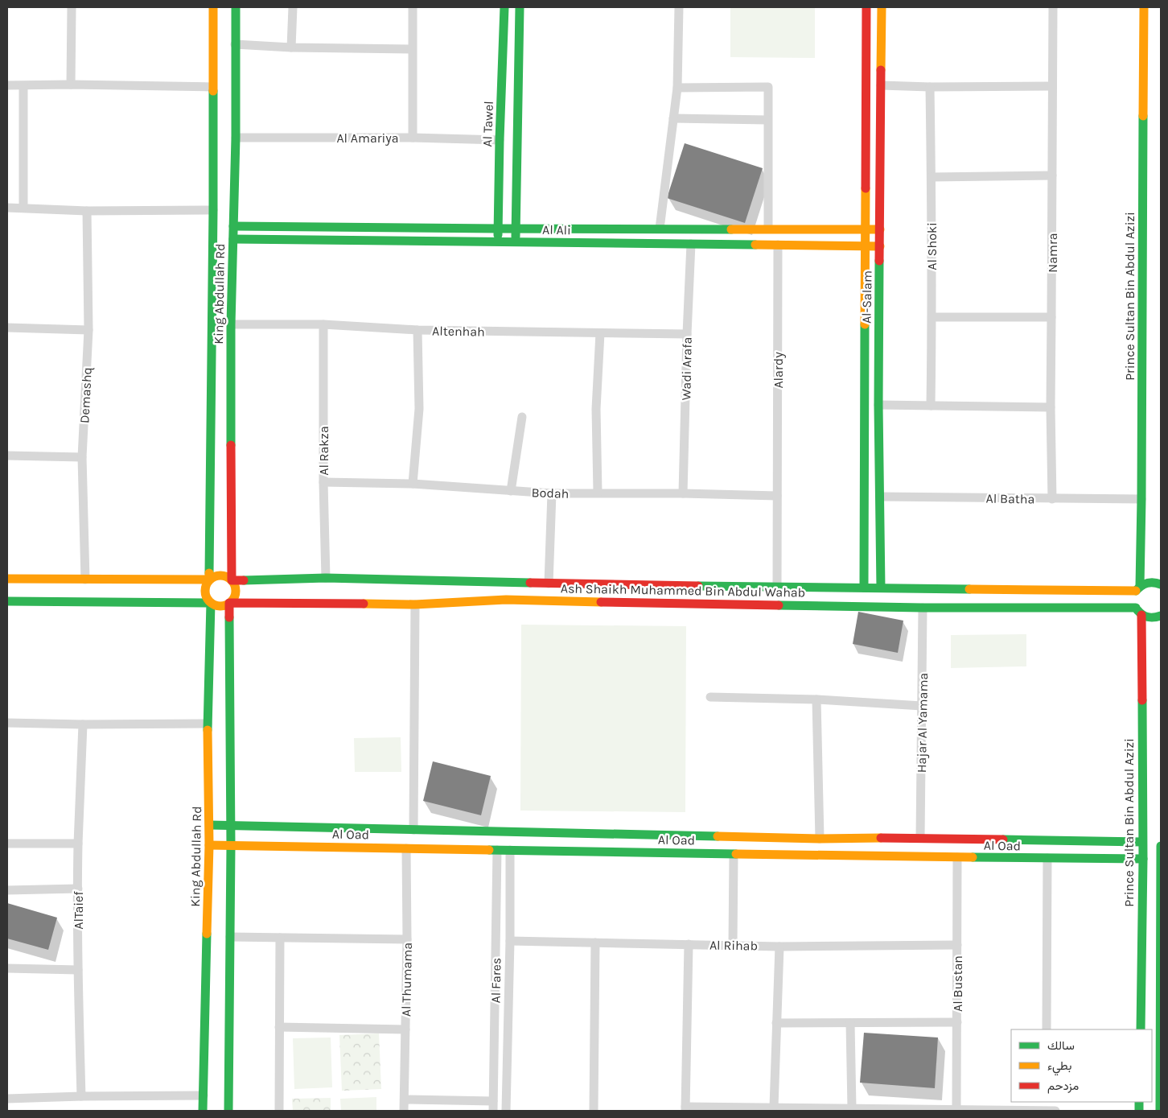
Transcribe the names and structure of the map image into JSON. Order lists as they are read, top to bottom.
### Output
{
  "streets": {
    "street": [
      "Al Tawel",
      "Al Amariya",
      "Al Ali",
      "Al Shoki",
      "Namra",
      "King Abdullah Rd",
      "Prince Sultan Bin Abdul Azizi",
      "Al-Salam",
      "Altenhah",
      "Wadi Arafa",
      "Alardy",
      "Demashq",
      "Al Rakza",
      "Bodah",
      "Al Batha",
      "Ash Shaikh Muhammed Bin Abdul Wahab",
      "Hajar Al Yamama",
      "Al Oad",
      "AlTaief",
      "Al Rihab",
      "Al Thumama",
      "Al Fares",
      "Al Bustan"
    ]
  },
  "crossings": [
    ["Al Tawel", "Al Amariya"],
    ["Al Tawel", "Al Ali"],
    ["Al Amariya", "King Abdullah Rd"],
    ["Al Ali", "King Abdullah Rd"],
    ["Al Ali", "Al-Salam"],
    ["Al Ali", "Wadi Arafa"],
    ["Al Ali", "Alardy"],
    ["Namra", "Al Batha"],
    ["King Abdullah Rd", "Altenhah"],
    ["King Abdullah Rd", "Ash Shaikh Muhammed Bin Abdul Wahab"],
    ["King Abdullah Rd", "Al Oad"],
    ["Prince Sultan Bin Abdul Azizi", "Al Batha"],
    ["Prince Sultan Bin Abdul Azizi", "Ash Shaikh Muhammed Bin Abdul Wahab"],
    ["Prince Sultan Bin Abdul Azizi", "Al Oad"],
    ["Al-Salam", "Al Batha"],
    ["Al-Salam", "Ash Shaikh Muhammed Bin Abdul Wahab"],
    ["Altenhah", "Wadi Arafa"],
    ["Altenhah", "Al Rakza"],
    ["Wadi Arafa", "Bodah"],
    ["Alardy", "Bodah"],
    ["Alardy", "Ash Shaikh Muhammed Bin Abdul Wahab"],
    ["Al Rakza", "Bodah"],
    ["Al Rakza", "Ash Shaikh Muhammed Bin Abdul Wahab"],
    ["Ash Shaikh Muhammed Bin Abdul Wahab", "Hajar Al Yamama"],
    ["Hajar Al Yamama", "Al Oad"],
    ["Al Oad", "Al Thumama"],
    ["Al Oad", "Al Fares"],
    ["Al Oad", "Al Bustan"],
    ["Al Rihab", "Al Fares"],
    ["Al Rihab", "Al Bustan"]
  ],
  "legend": ["سالك", "بطيء", "مزدحم"]
}
